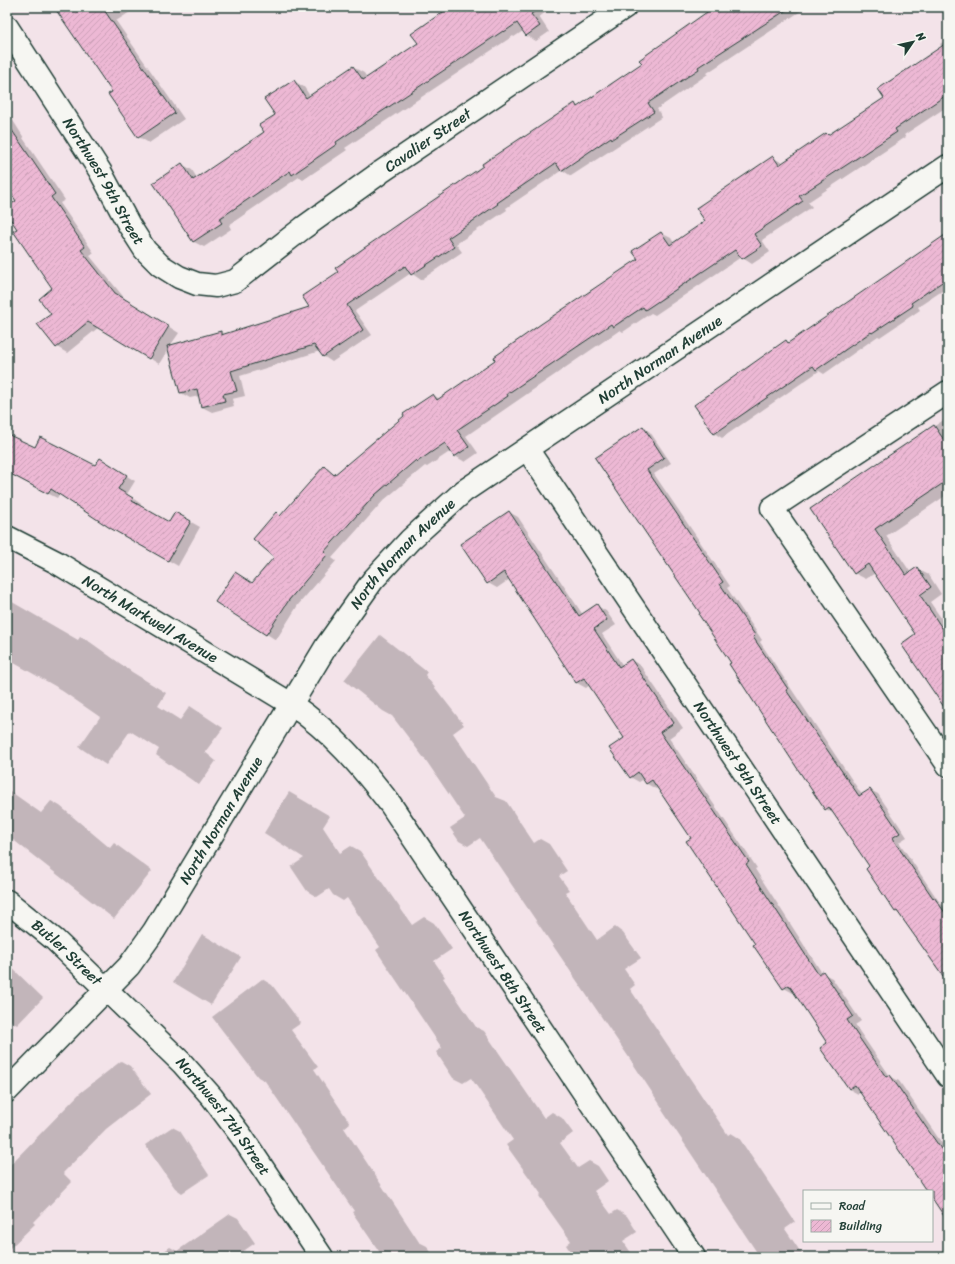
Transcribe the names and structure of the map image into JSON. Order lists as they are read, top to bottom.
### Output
{
  "streets": {
    "street": [
      "Cavalier Street",
      "Northwest 9th Street",
      "North Norman Avenue",
      "North Markwell Avenue",
      "Butler Street",
      "Northwest 8th Street",
      "Northwest 7th Street"
    ]
  },
  "crossings": [
    ["Cavalier Street", "Northwest 9th Street"],
    ["Northwest 9th Street", "North Norman Avenue"],
    ["North Norman Avenue", "North Markwell Avenue"],
    ["North Norman Avenue", "Butler Street"],
    ["North Norman Avenue", "Northwest 8th Street"],
    ["North Norman Avenue", "Northwest 7th Street"],
    ["North Markwell Avenue", "Northwest 8th Street"],
    ["Butler Street", "Northwest 7th Street"]
  ],
  "legend": ["Road", "Building"],
  "north": "top right"
}
